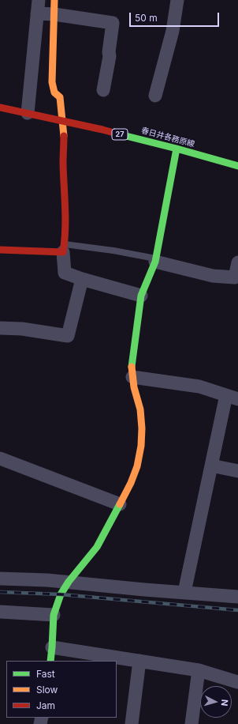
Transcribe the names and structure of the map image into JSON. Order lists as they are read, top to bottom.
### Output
{
  "streets": {
    "street": ["27", "春日井各務原線"]
  },
  "legend": ["Fast", "Slow", "Jam"],
  "scale_bar": "50 m",
  "north": "right"
}
